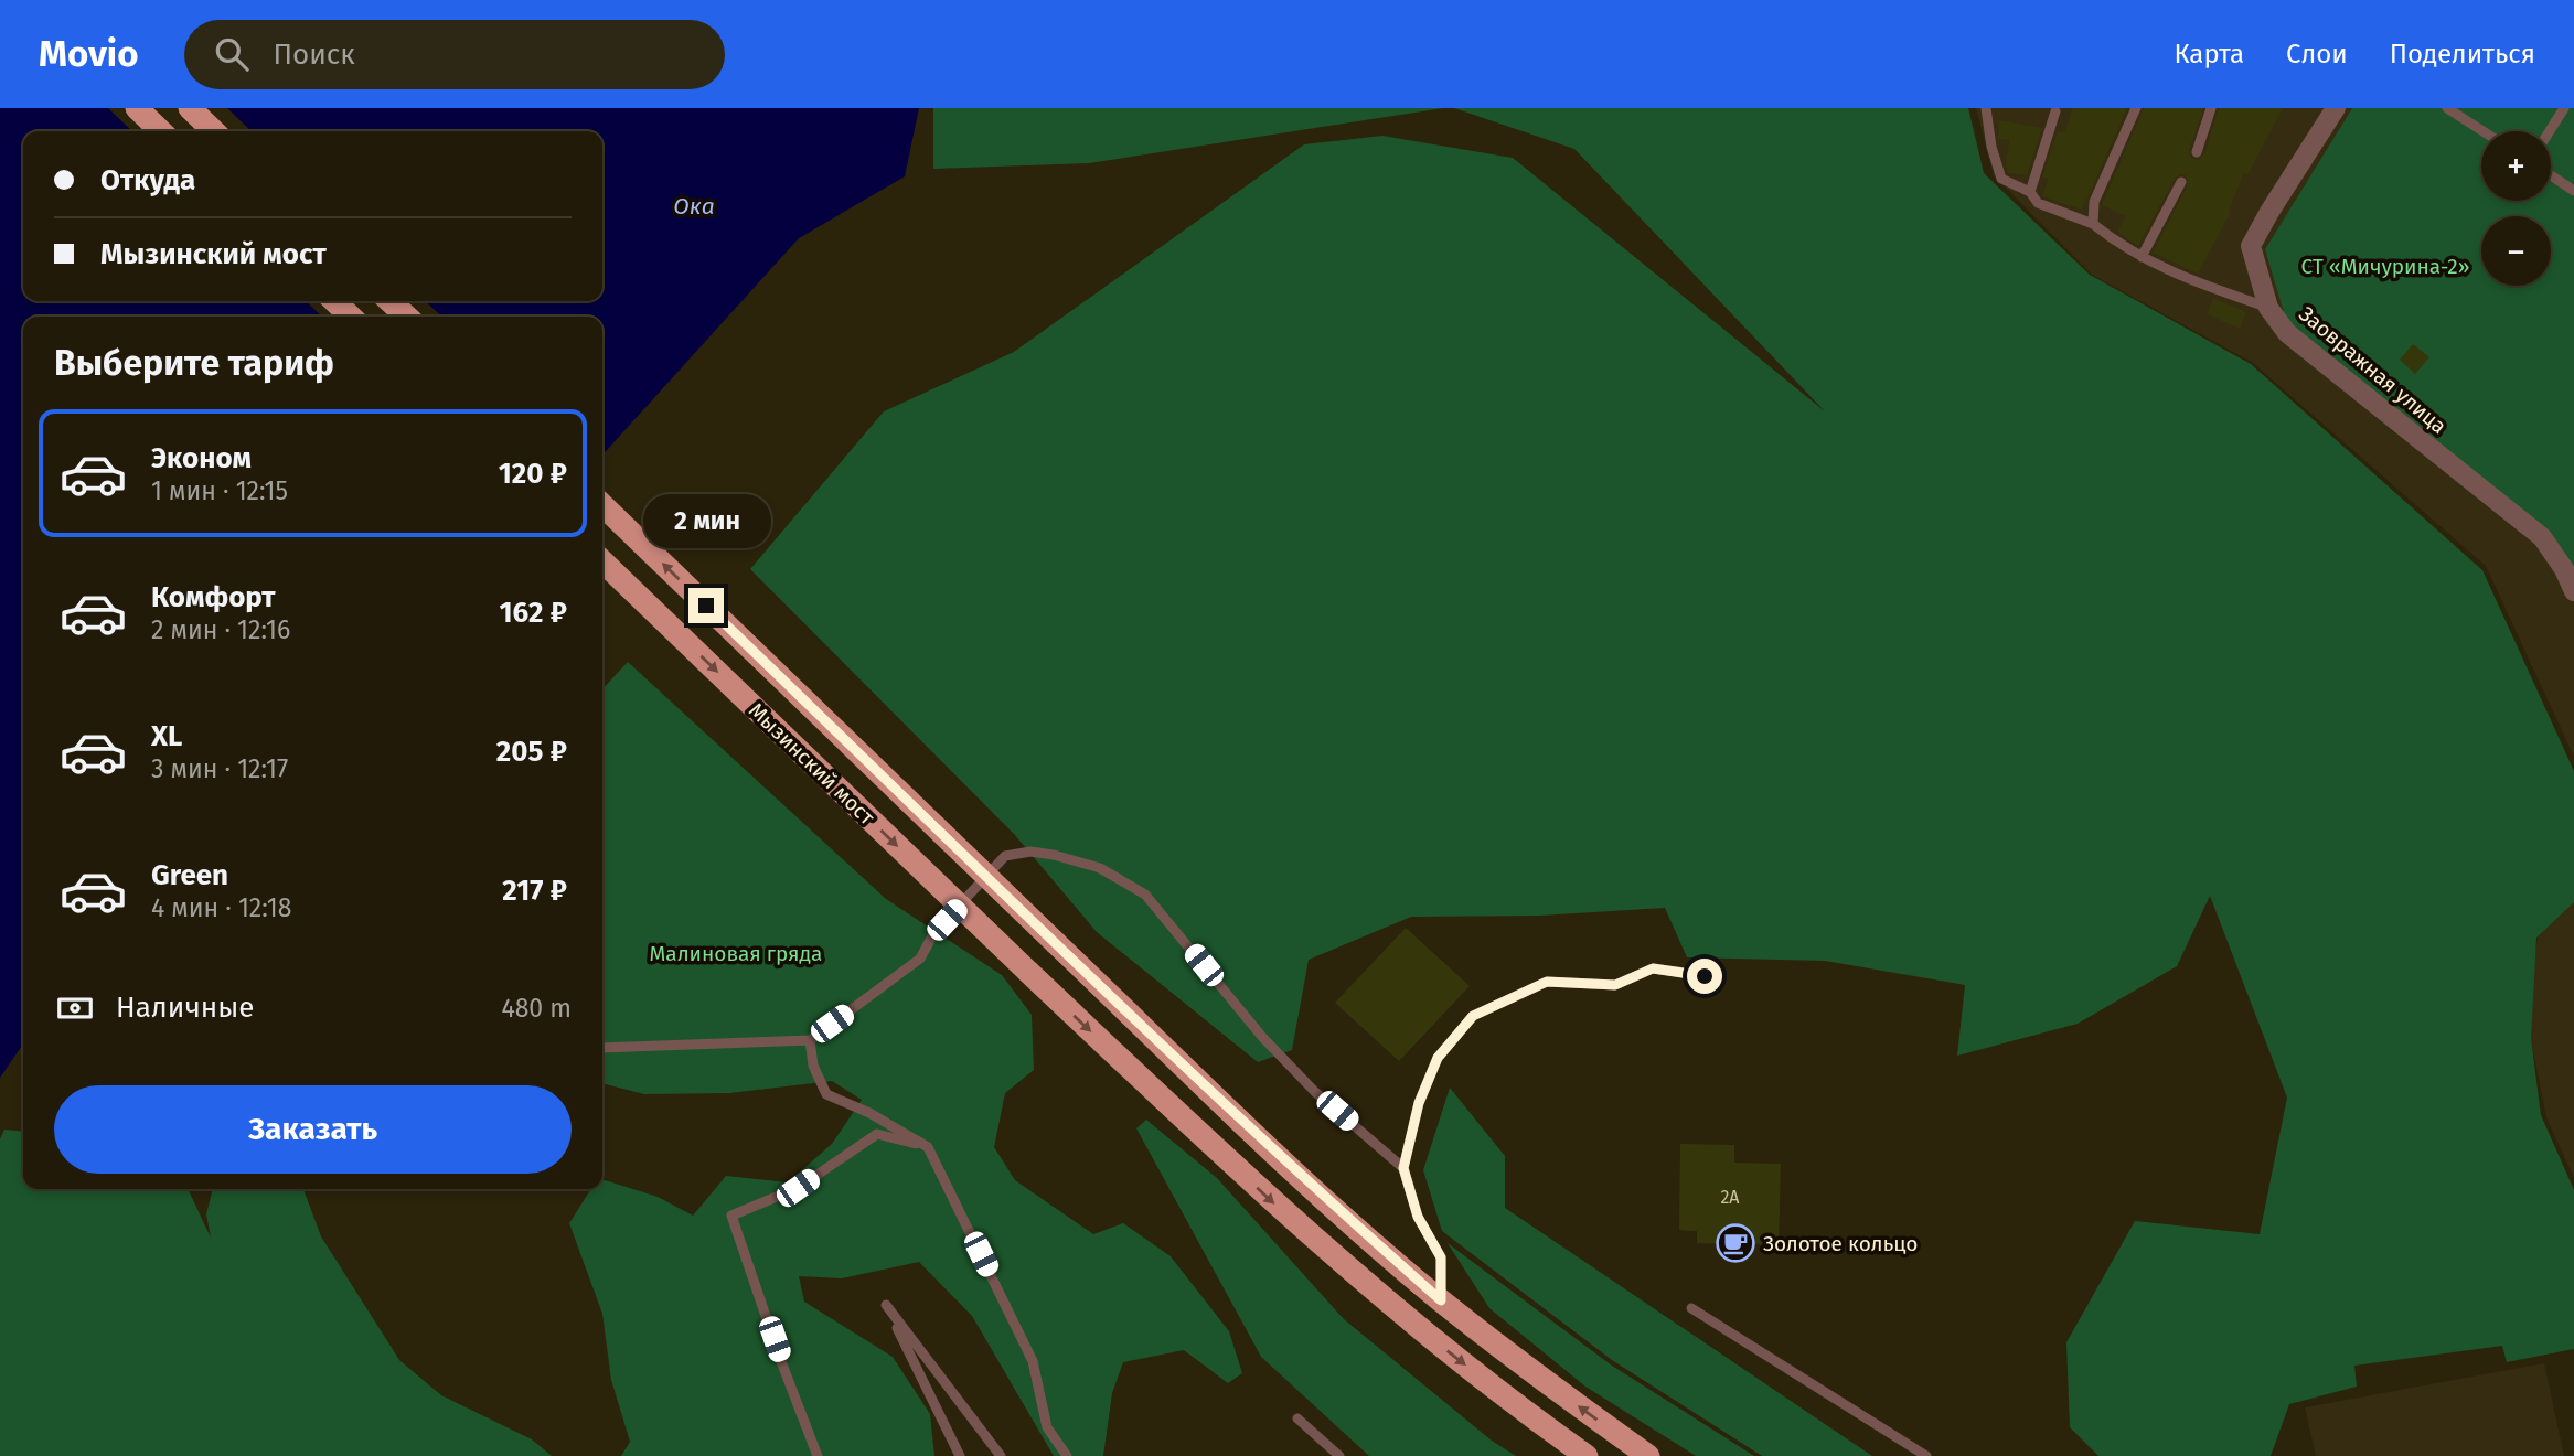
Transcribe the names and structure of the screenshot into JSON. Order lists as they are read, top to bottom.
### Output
{
  "streets": {
    "main road": ["Мызинский мост"],
    "street": ["Заовражная улица"]
  },
  "water": ["Ока"],
  "parks": ["СТ «Мичурина-2»", "Малиновая гряда"],
  "places": {
    "cafe": ["Золотое кольцо"]
  },
  "house_numbers": ["2А"],
  "page": {
    "header": "Movio",
    "search": "Поиск",
    "nav": ["Карта", "Слои", "Поделиться"],
    "map_buttons": ["+", "−"],
    "banner": ["Откуда", "Мызинский мост"],
    "heading": "Выберите тариф",
    "list": [
      {
        "name": "Эконом",
        "note": "1 мин · 12:15",
        "value": "120 ₽"
      },
      {
        "name": "Комфорт",
        "note": "2 мин · 12:16",
        "value": "162 ₽"
      },
      {
        "name": "XL",
        "note": "3 мин · 12:17",
        "value": "205 ₽"
      },
      {
        "name": "Green",
        "note": "4 мин · 12:18",
        "value": "217 ₽"
      }
    ],
    "bubble": "2 мин",
    "pay": ["Наличные", "480 m"],
    "buttons": "Заказать"
  }
}
